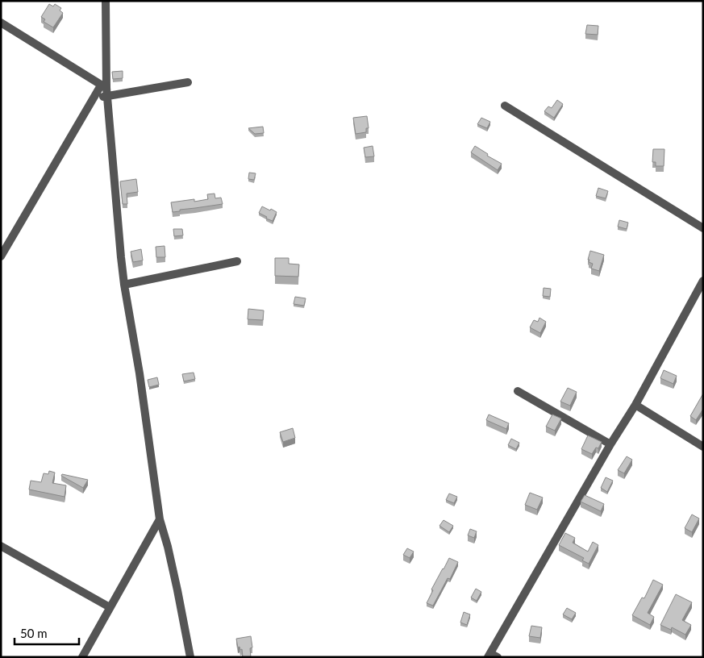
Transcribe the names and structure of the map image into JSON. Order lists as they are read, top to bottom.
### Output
{
  "scale_bar": "50 m"
}
